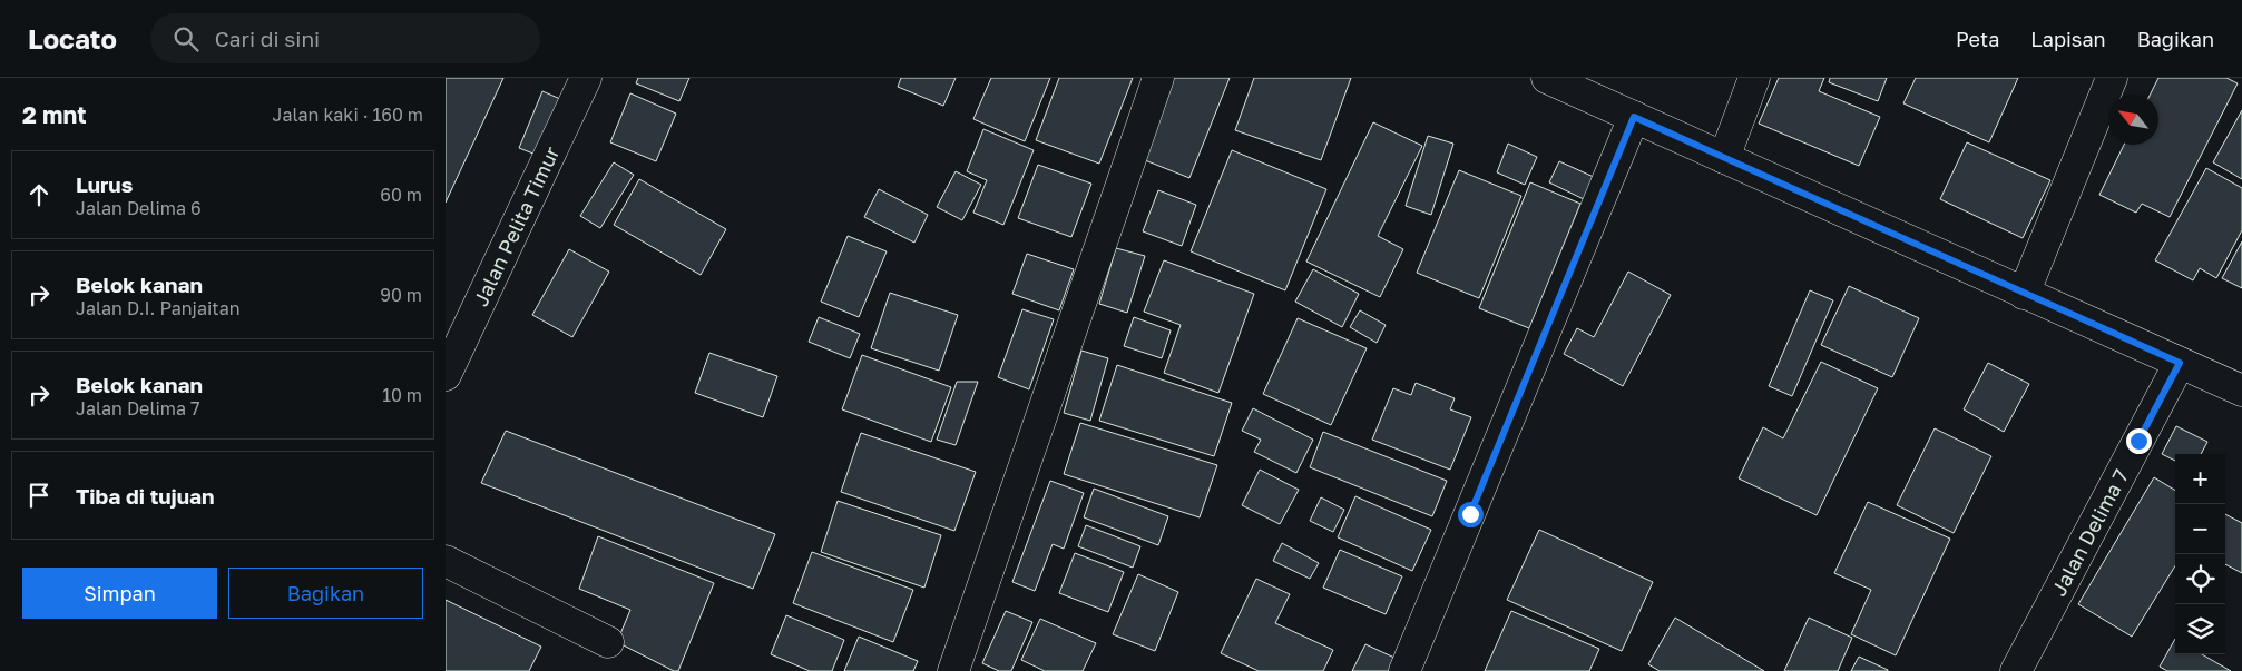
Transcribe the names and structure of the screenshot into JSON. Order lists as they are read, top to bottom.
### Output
{
  "streets": {
    "street": ["Jalan Pelita Timur", "Jalan Delima 7"]
  },
  "north": "top left",
  "page": {
    "header": "Locato",
    "search": "Cari di sini",
    "nav": ["Peta", "Lapisan", "Bagikan"],
    "heading": ["2 mnt", "Jalan kaki · 160 m"],
    "list": [
      ["Lurus", "Jalan Delima 6", "60 m"],
      ["Belok kanan", "Jalan D.I. Panjaitan", "90 m"],
      ["Belok kanan", "Jalan Delima 7", "10 m"],
      "Tiba di tujuan"
    ],
    "map_buttons": ["+", "−"],
    "buttons": ["Simpan", "Bagikan"]
  }
}
